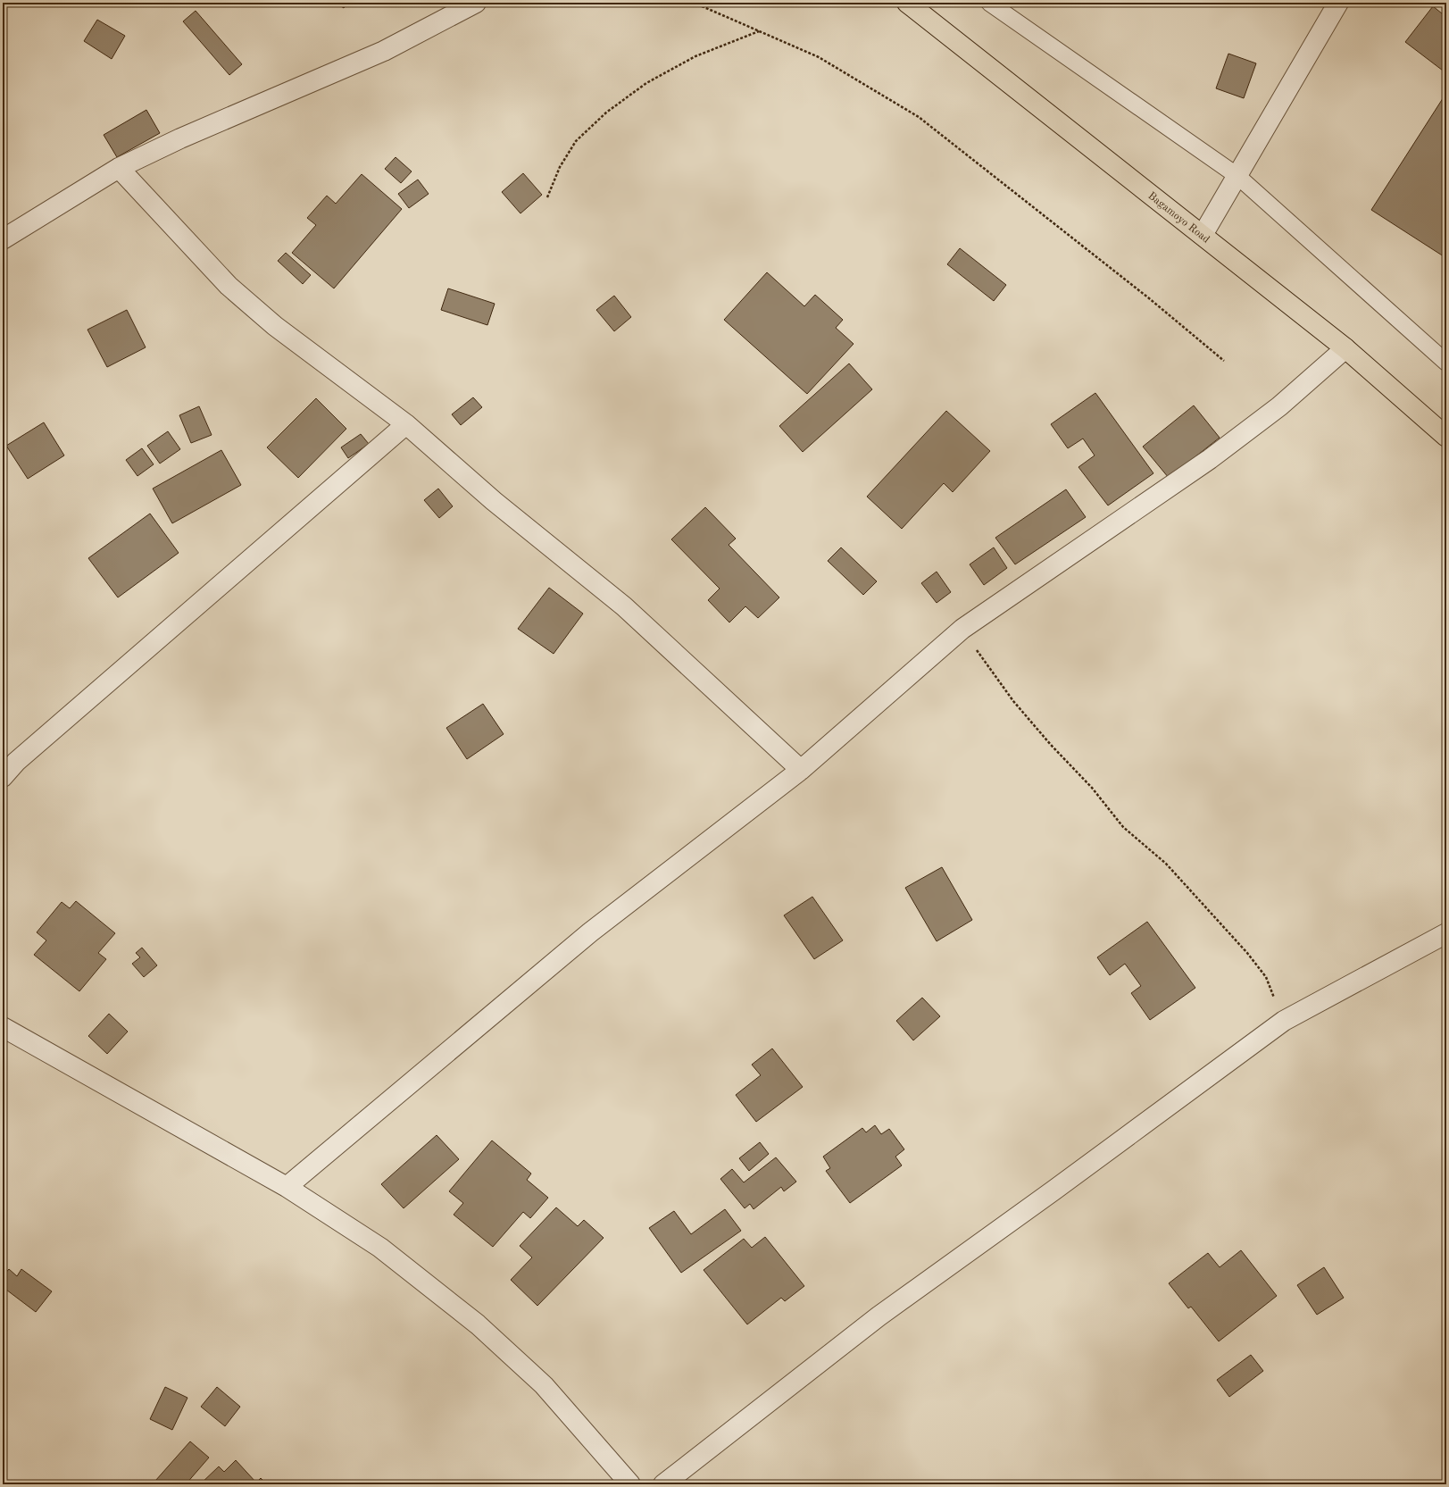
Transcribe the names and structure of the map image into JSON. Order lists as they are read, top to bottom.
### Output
{
  "streets": {
    "highway": ["Bagamoyo Road"]
  }
}
